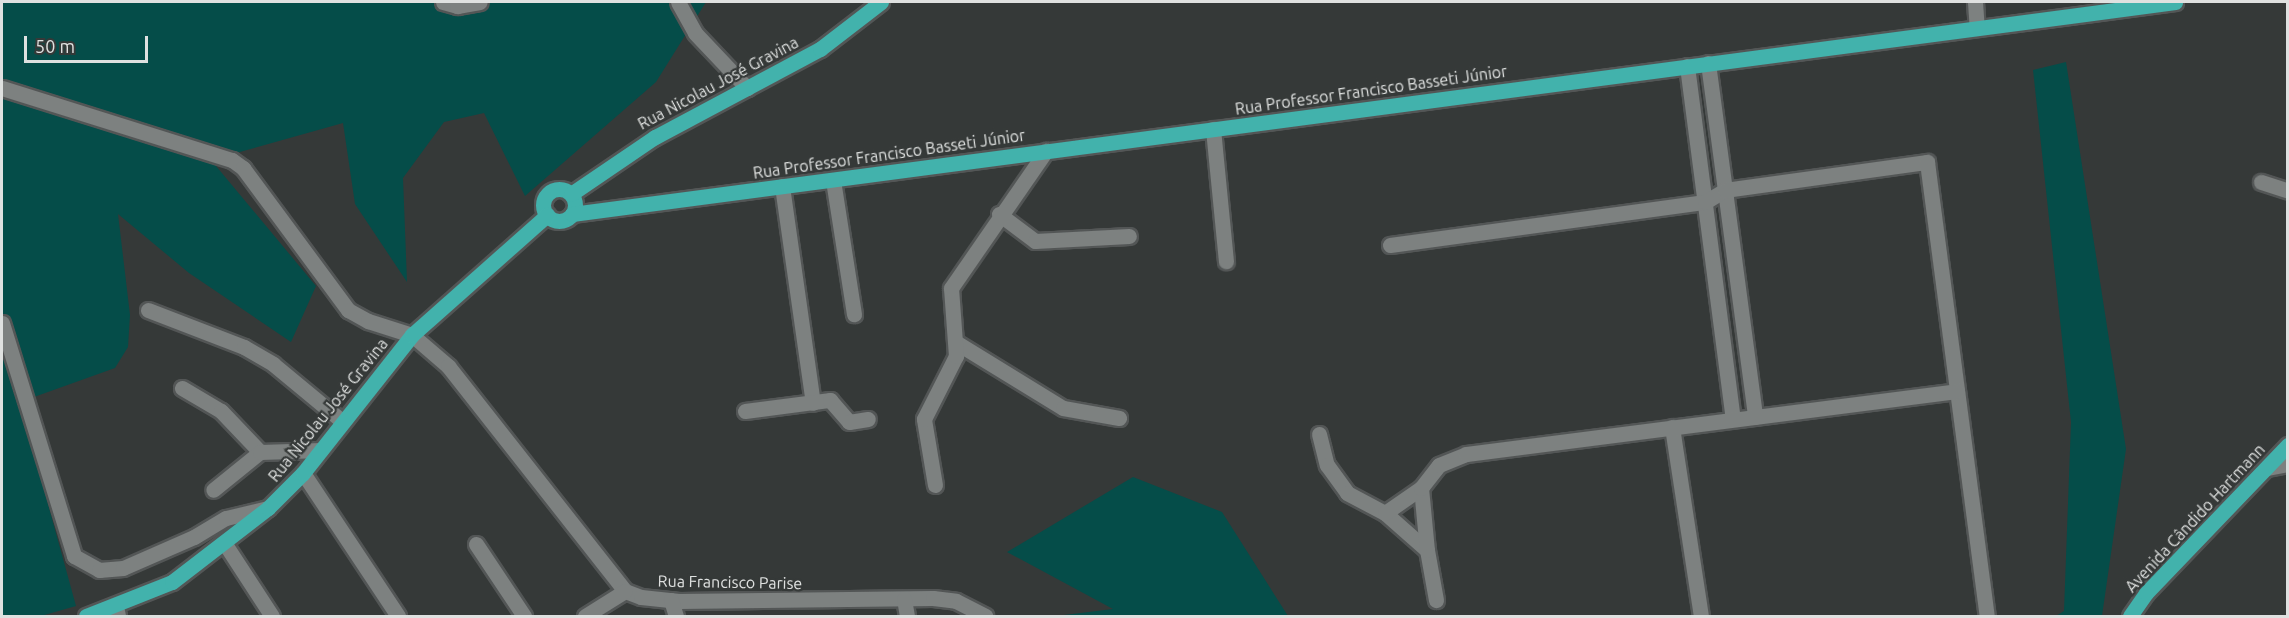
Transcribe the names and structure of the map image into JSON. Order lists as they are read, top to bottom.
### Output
{
  "streets": {
    "main road": ["Rua Nicolau José Gravina", "Rua Professor Francisco Basseti Júnior", "Avenida Cândido Hartmann"],
    "street": ["Rua Francisco Parise"]
  },
  "crossings": [
    ["Rua Nicolau José Gravina", "Rua Professor Francisco Basseti Júnior"]
  ],
  "scale_bar": "50 m"
}
